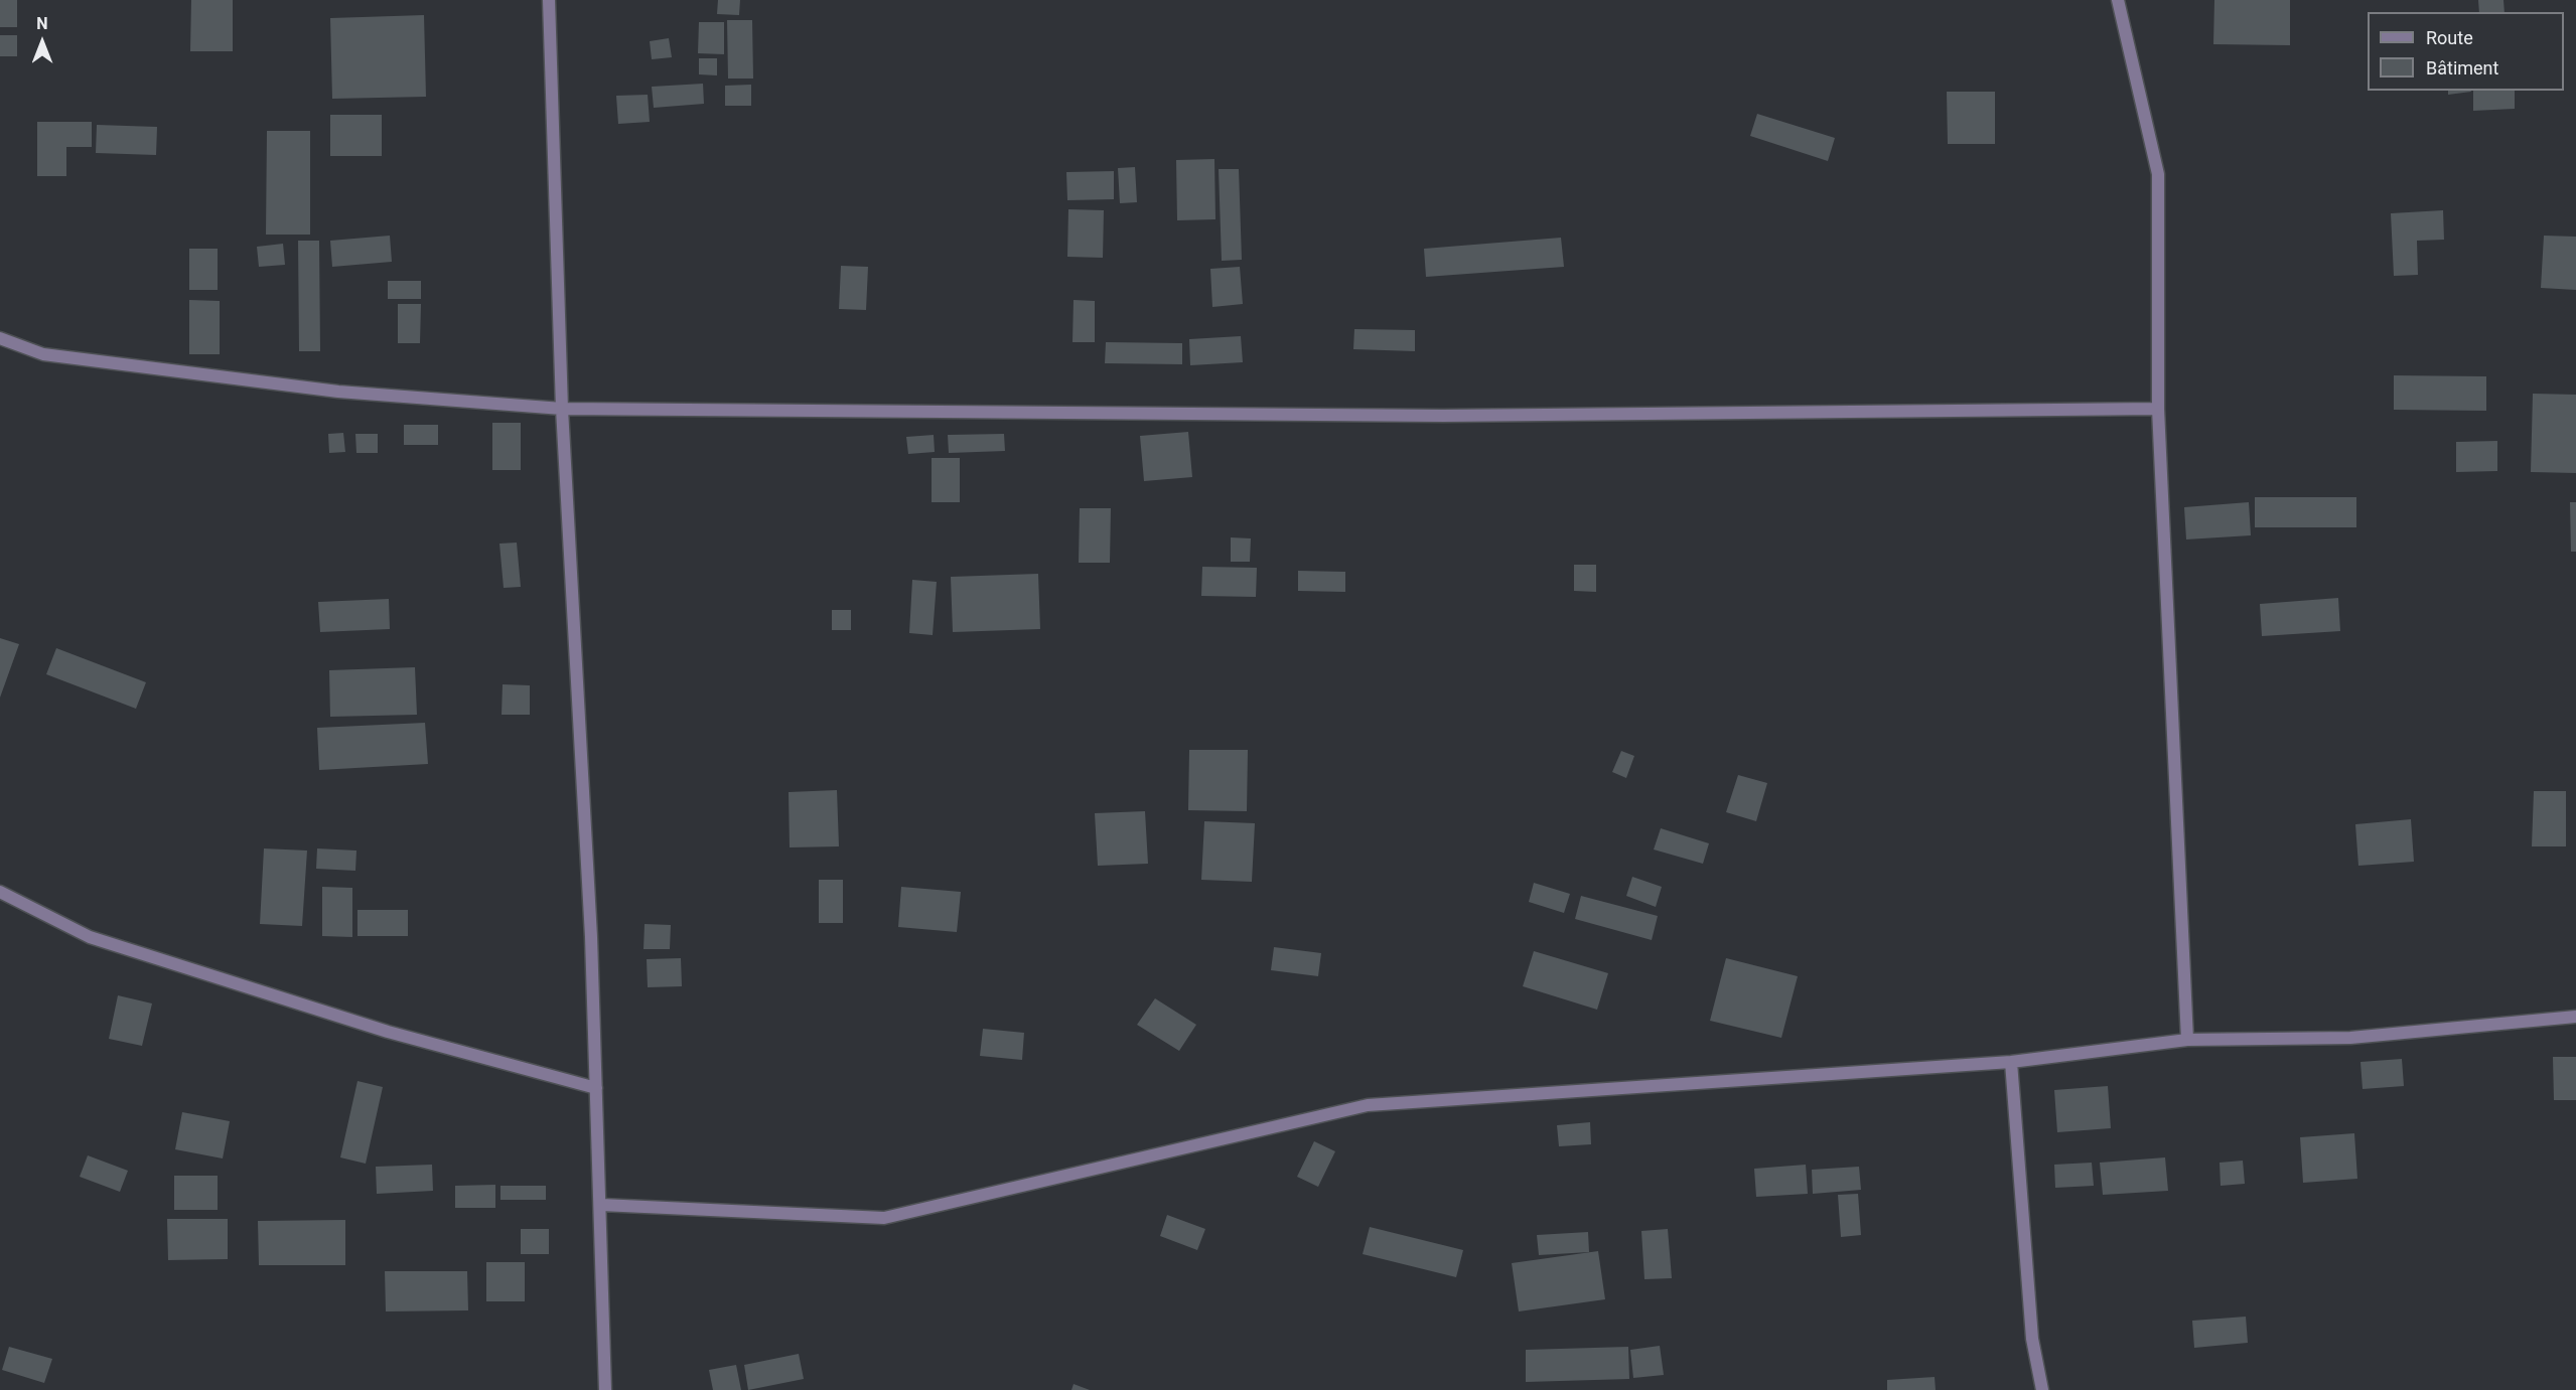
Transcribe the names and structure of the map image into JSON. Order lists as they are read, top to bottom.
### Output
{
  "legend": ["Route", "Bâtiment"],
  "north": "top"
}
